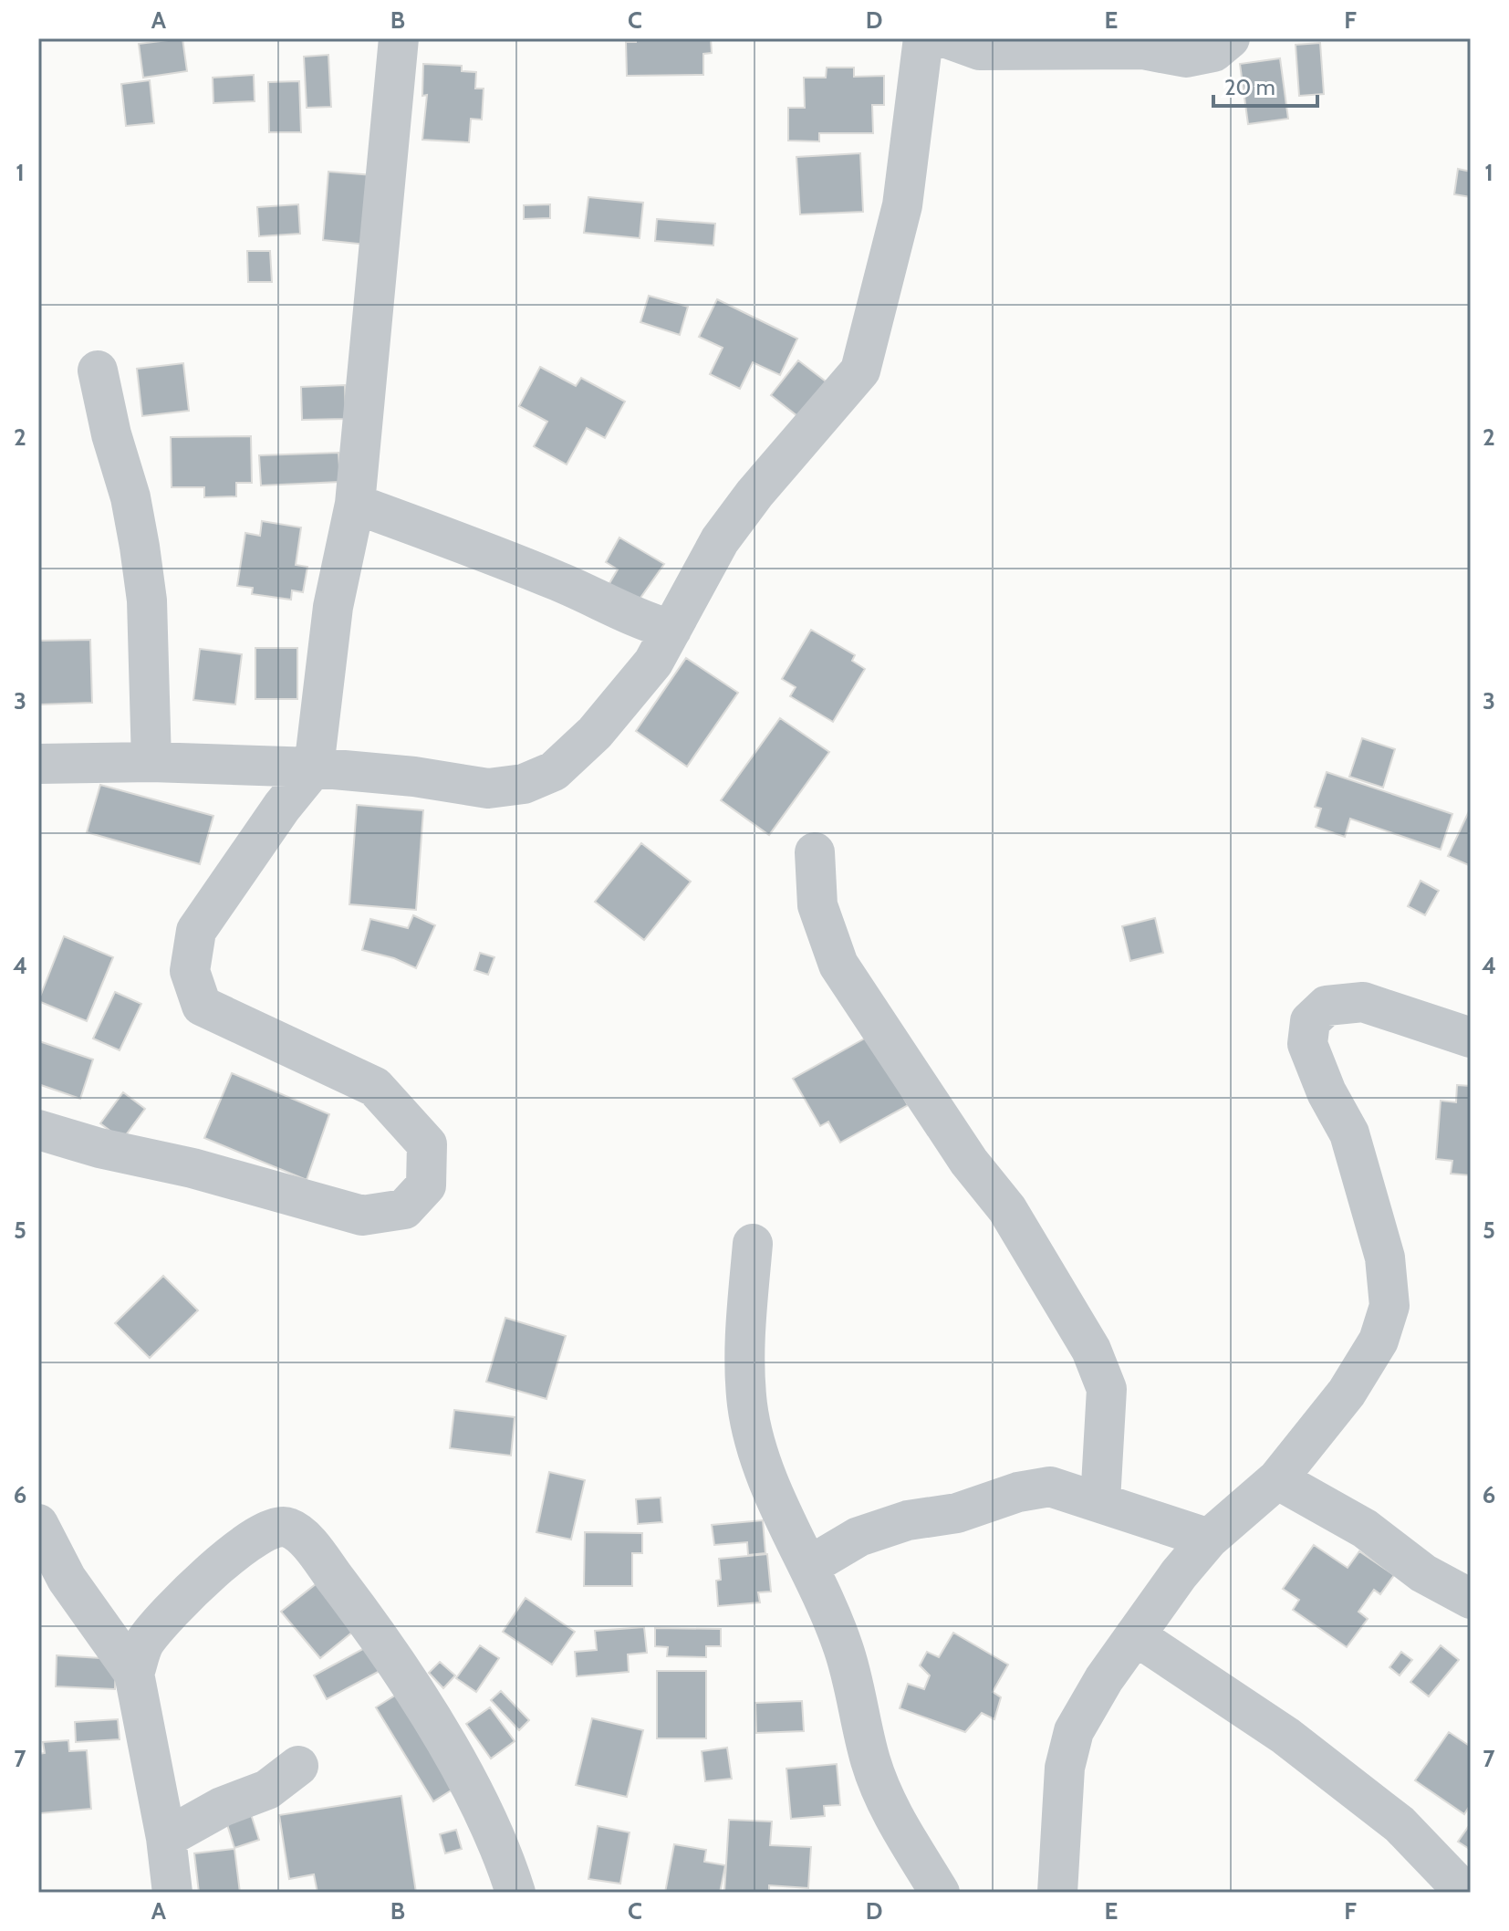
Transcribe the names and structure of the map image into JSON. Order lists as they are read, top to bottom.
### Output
{
  "scale_bar": "20 m",
  "grid": {
    "columns": [
      "A",
      "B",
      "C",
      "D",
      "E",
      "F"
    ],
    "rows": [
      "1",
      "2",
      "3",
      "4",
      "5",
      "6",
      "7"
    ]
  }
}
